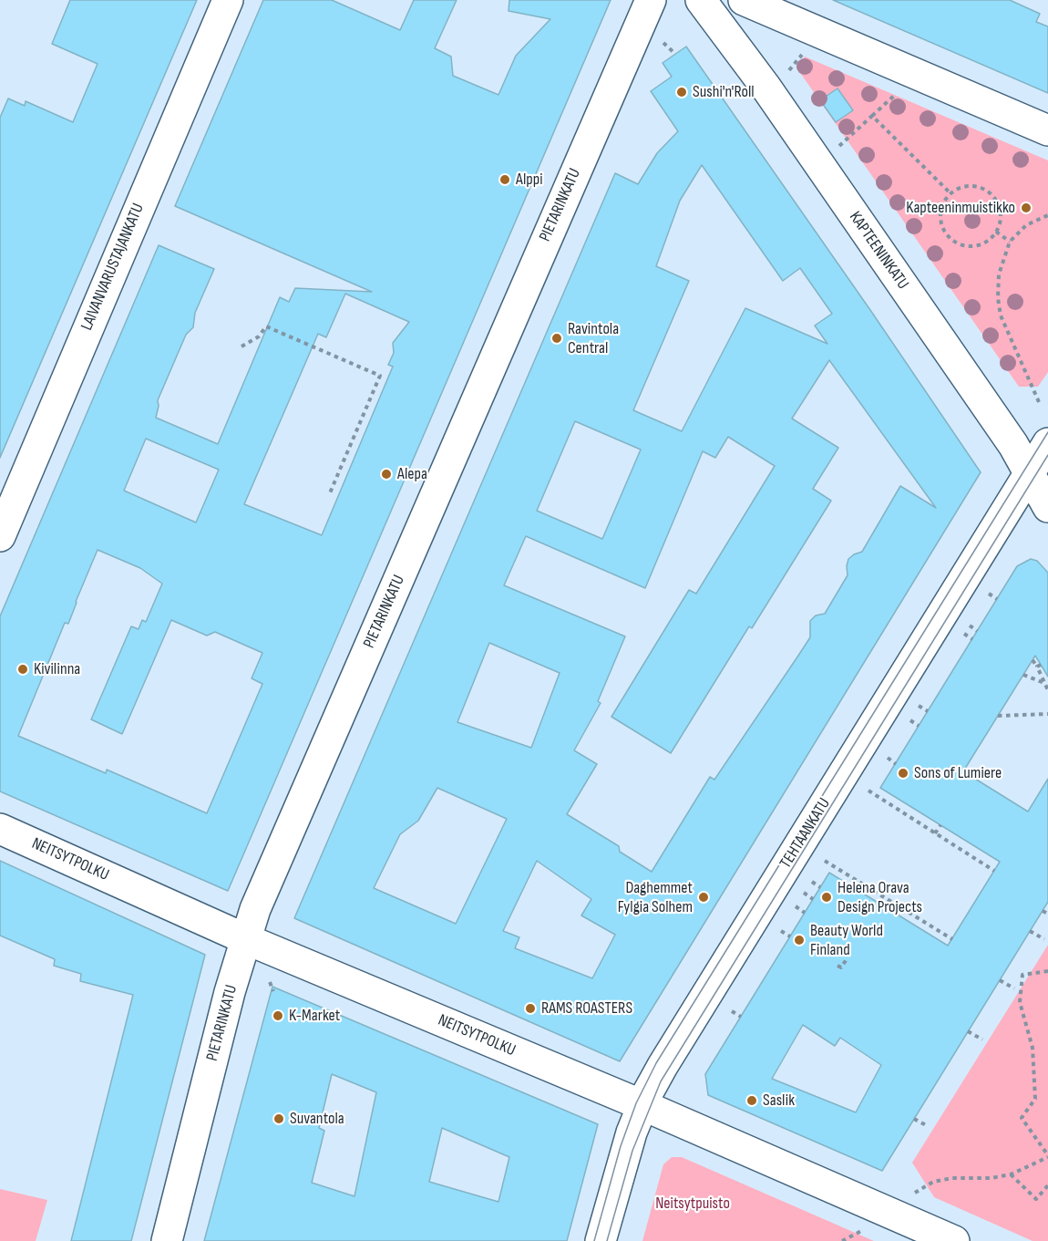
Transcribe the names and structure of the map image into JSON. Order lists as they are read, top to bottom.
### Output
{
  "streets": {
    "street": [
      "PIETARINKATU",
      "KAPTEENINKATU",
      "LAIVANVARUSTAJANKATU",
      "TEHTAANKATU",
      "NEITSYTPOLKU"
    ]
  },
  "crossings": [
    ["PIETARINKATU", "NEITSYTPOLKU"],
    ["KAPTEENINKATU", "TEHTAANKATU"],
    ["TEHTAANKATU", "NEITSYTPOLKU"]
  ],
  "parks": ["Neitsytpuisto"],
  "places": [
    "Sushi'n'Roll",
    "Alppi",
    "Kapteeninmuistikko",
    "Ravintola Central",
    "Alepa",
    "Kivilinna",
    "Sons of Lumiere",
    "Daghemmet Fylgia Solhem",
    "Helena Orava Design Projects",
    "Beauty World Finland",
    "RAMS ROASTERS",
    "K-Market",
    "Saslik",
    "Suvantola"
  ]
}
